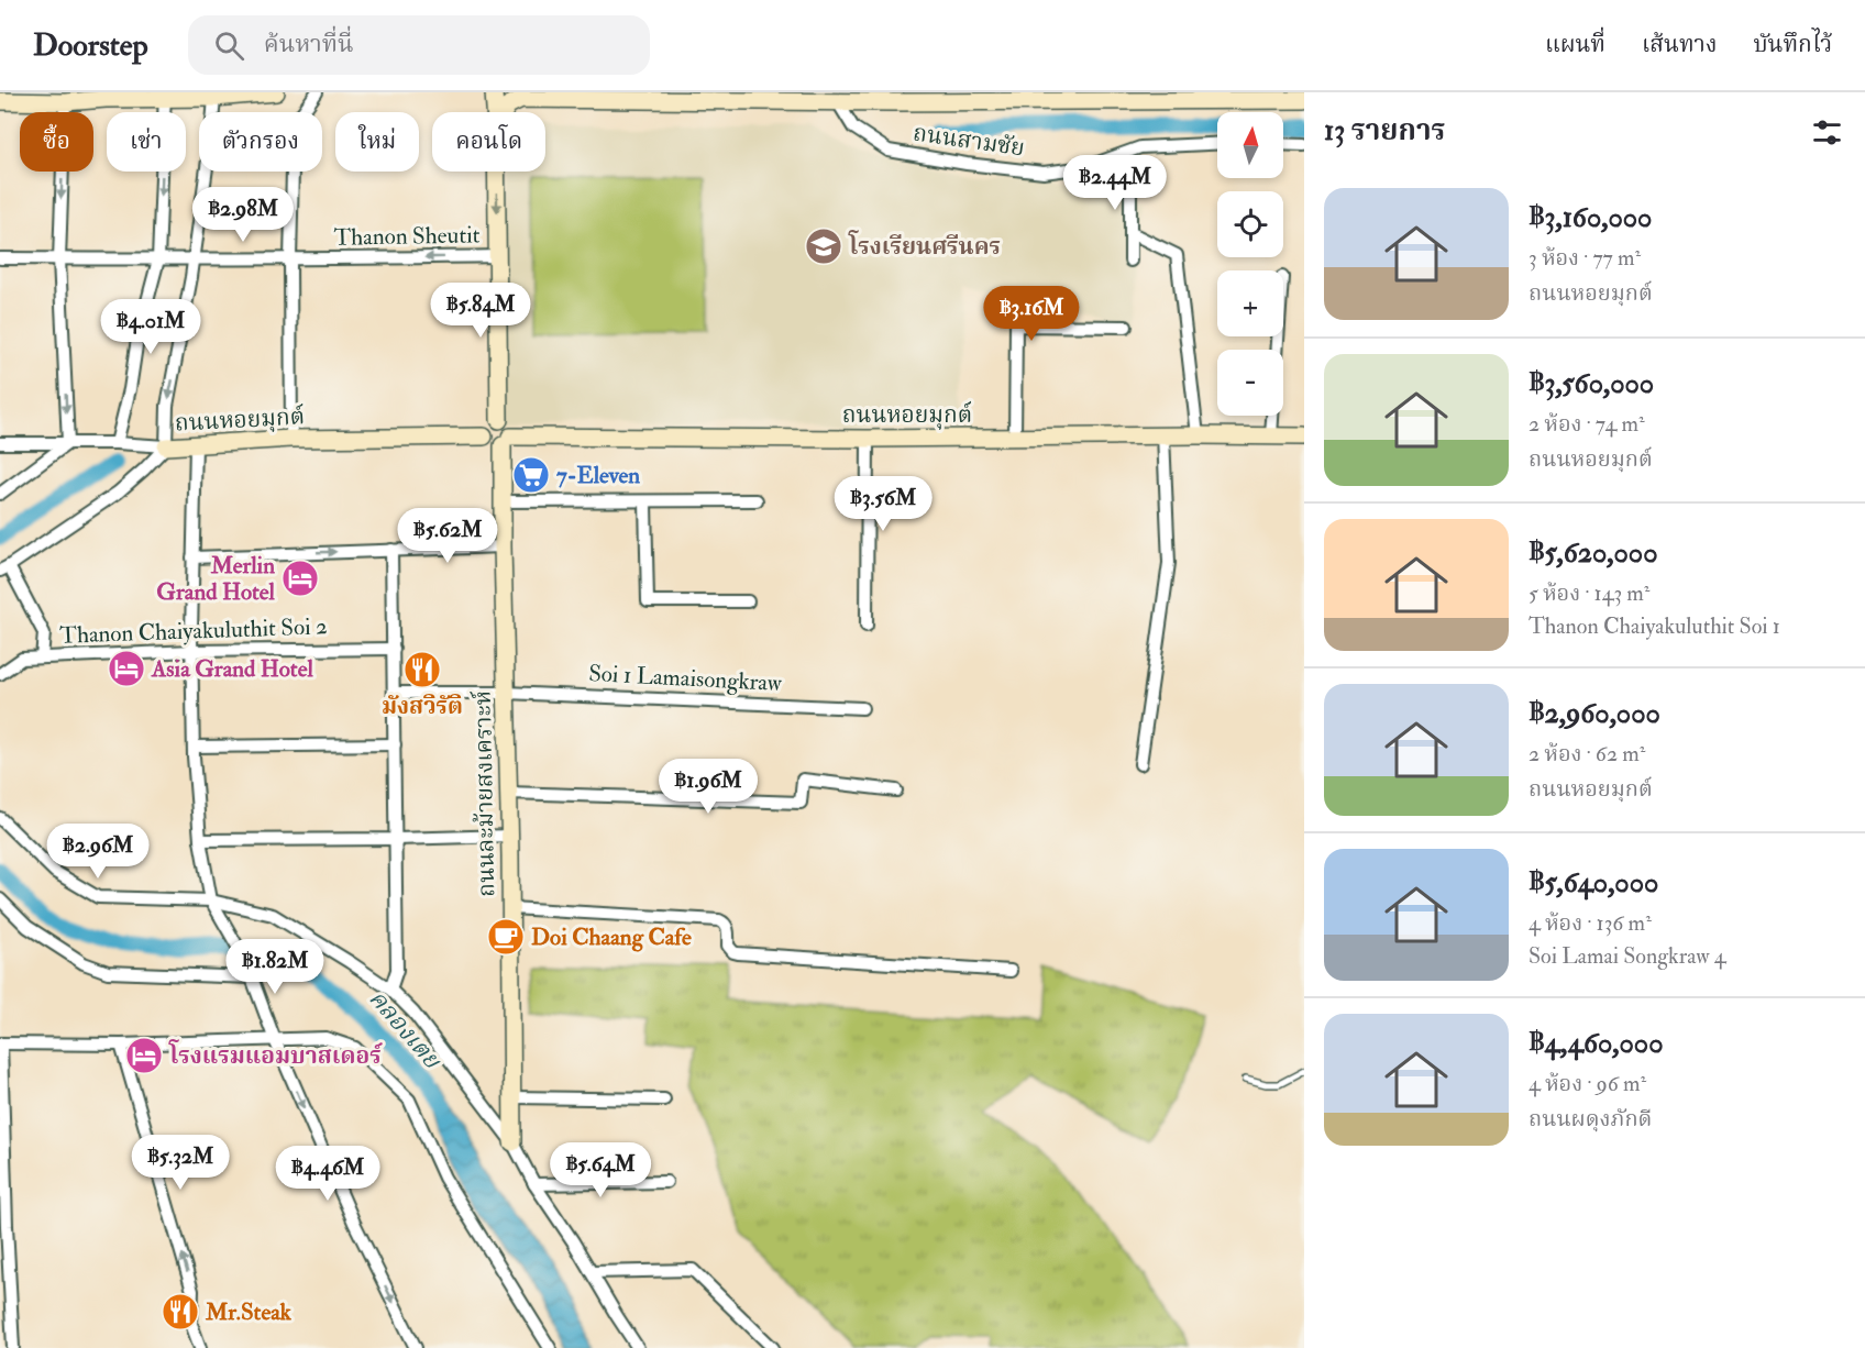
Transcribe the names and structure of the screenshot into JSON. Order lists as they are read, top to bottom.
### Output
{
  "streets": {
    "street": [
      "ถนนสามชัย",
      "Thanon Sheutit",
      "ถนนหอยมุกต์",
      "Thanon Chaiyakuluthit Soi 2",
      "Soi 1 Lamaisongkraw",
      "ถนนละม้ายสงเคราะห์"
    ]
  },
  "crossings": [
    ["ถนนหอยมุกต์", "ถนนละม้ายสงเคราะห์"],
    ["Soi 1 Lamaisongkraw", "ถนนละม้ายสงเคราะห์"]
  ],
  "one_way": ["Thanon Sheutit"],
  "water": ["คลองเตย"],
  "places": {
    "school or university": ["โรงเรียนศรีนคร"],
    "supermarket": ["7-Eleven"],
    "hotel": ["Merlin Grand Hotel", "Asia Grand Hotel", "โรงแรมแอมบาสเดอร์"],
    "restaurant": ["มังสวิรัติ", "Mr.Steak"],
    "cafe": ["Doi Chaang Cafe"]
  },
  "north": "top",
  "page": {
    "header": "Doorstep",
    "search": "ค้นหาที่นี่",
    "nav": ["แผนที่", "เส้นทาง", "บันทึกไว้"],
    "heading": "13 รายการ",
    "map_buttons": ["+", "−"],
    "chip": [
      "ซื้อ",
      "เช่า",
      "ตัวกรอง",
      "ใหม่",
      "คอนโด"
    ],
    "price": [
      "฿2.44M",
      "฿2.98M",
      "฿5.84M",
      "฿3.16M",
      "฿4.01M",
      "฿3.56M",
      "฿5.62M",
      "฿1.96M",
      "฿2.96M",
      "฿1.82M",
      "฿5.32M",
      "฿5.64M",
      "฿4.46M"
    ],
    "list": [
      {
        "name": "฿3,160,000",
        "note": "3 ห้อง · 77 m² · ถนนหอยมุกต์"
      },
      {
        "name": "฿3,560,000",
        "note": "2 ห้อง · 74 m² · ถนนหอยมุกต์"
      },
      {
        "name": "฿5,620,000",
        "note": "5 ห้อง · 143 m² · Thanon Chaiyakuluthit Soi 1"
      },
      {
        "name": "฿2,960,000",
        "note": "2 ห้อง · 62 m² · ถนนหอยมุกต์"
      },
      {
        "name": "฿5,640,000",
        "note": "4 ห้อง · 136 m² · Soi Lamai Songkraw 4"
      },
      {
        "name": "฿4,460,000",
        "note": "4 ห้อง · 96 m² · ถนนผดุงภักดี"
      }
    ]
  }
}
